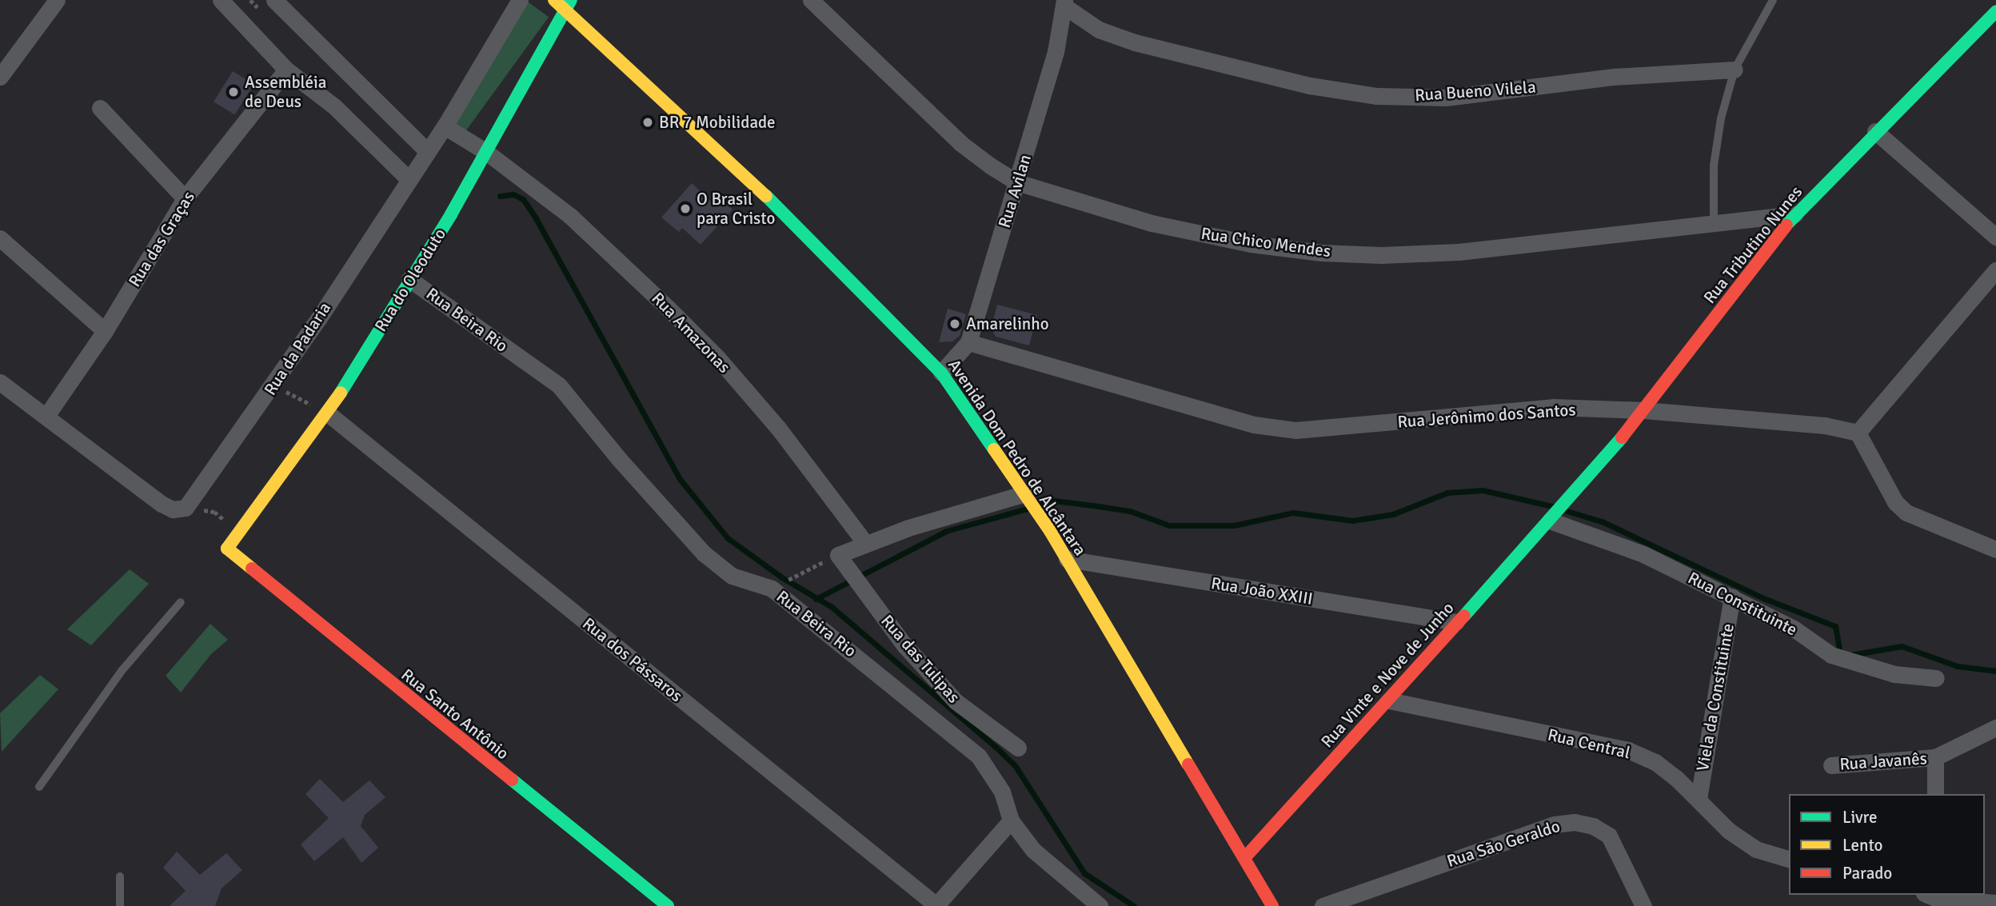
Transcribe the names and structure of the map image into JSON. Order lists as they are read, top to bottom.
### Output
{
  "streets": {
    "street": [
      "Rua Bueno Vilela",
      "Rua Avilan",
      "Rua das Graças",
      "Rua Chico Mendes",
      "Rua Tributino Nunes",
      "Rua do Oleoduto",
      "Rua Beira Rio",
      "Rua Amazonas",
      "Rua da Padaria",
      "Rua Jerônimo dos Santos",
      "Avenida Dom Pedro de Alcântara",
      "Rua João XXIII",
      "Rua Constituinte",
      "Rua das Tulipas",
      "Rua dos Pássaros",
      "Rua Vinte e Nove de Junho",
      "Viela da Constituinte",
      "Rua Santo Antônio",
      "Rua Central",
      "Rua Javanês",
      "Rua São Geraldo"
    ]
  },
  "crossings": [
    ["Rua Bueno Vilela", "Rua Avilan"],
    ["Rua Avilan", "Rua Chico Mendes"],
    ["Rua Avilan", "Rua Jerônimo dos Santos"],
    ["Rua Avilan", "Avenida Dom Pedro de Alcântara"],
    ["Rua das Graças", "Rua da Padaria"],
    ["Rua Chico Mendes", "Rua Tributino Nunes"],
    ["Rua Tributino Nunes", "Rua Jerônimo dos Santos"],
    ["Rua Tributino Nunes", "Rua Constituinte"],
    ["Rua Tributino Nunes", "Rua Vinte e Nove de Junho"],
    ["Rua do Oleoduto", "Rua Beira Rio"],
    ["Rua do Oleoduto", "Rua Amazonas"],
    ["Rua do Oleoduto", "Avenida Dom Pedro de Alcântara"],
    ["Rua do Oleoduto", "Rua dos Pássaros"],
    ["Rua do Oleoduto", "Rua Santo Antônio"],
    ["Avenida Dom Pedro de Alcântara", "Rua João XXIII"],
    ["Avenida Dom Pedro de Alcântara", "Rua Vinte e Nove de Junho"],
    ["Rua João XXIII", "Rua Vinte e Nove de Junho"],
    ["Rua Constituinte", "Rua Vinte e Nove de Junho"],
    ["Rua Constituinte", "Viela da Constituinte"],
    ["Rua Vinte e Nove de Junho", "Rua Central"],
    ["Viela da Constituinte", "Rua Central"]
  ],
  "places": [
    "Assembléia de Deus",
    "BR 7 Mobilidade",
    "O Brasil para Cristo",
    "Amarelinho"
  ],
  "legend": ["Livre", "Lento", "Parado"]
}
